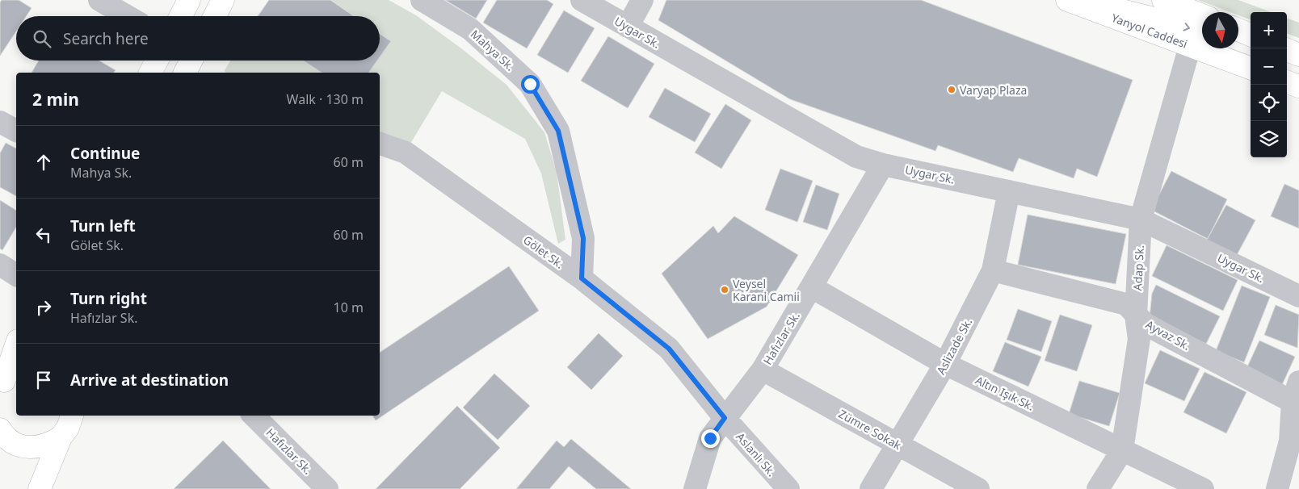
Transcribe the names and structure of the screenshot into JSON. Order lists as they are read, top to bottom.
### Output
{
  "streets": {
    "main road": ["Yanyol Caddesi"],
    "street": [
      "Uygar Sk.",
      "Mahya Sk.",
      "Gölet Sk.",
      "Adap Sk.",
      "Ayvaz Sk.",
      "Hafızlar Sk.",
      "Aslizade Sk.",
      "Altın Işık Sk.",
      "Zümre Sokak",
      "Aslanlı Sk."
    ]
  },
  "crossings": [
    ["Yanyol Caddesi", "Adap Sk."],
    ["Uygar Sk.", "Adap Sk."],
    ["Uygar Sk.", "Hafızlar Sk."],
    ["Uygar Sk.", "Aslizade Sk."],
    ["Mahya Sk.", "Gölet Sk."],
    ["Gölet Sk.", "Hafızlar Sk."],
    ["Gölet Sk.", "Aslanlı Sk."],
    ["Adap Sk.", "Ayvaz Sk."],
    ["Adap Sk.", "Altın Işık Sk."],
    ["Ayvaz Sk.", "Aslizade Sk."],
    ["Hafızlar Sk.", "Altın Işık Sk."],
    ["Hafızlar Sk.", "Zümre Sokak"],
    ["Hafızlar Sk.", "Aslanlı Sk."],
    ["Aslizade Sk.", "Altın Işık Sk."],
    ["Aslizade Sk.", "Zümre Sokak"]
  ],
  "places": ["Varyap Plaza", "Veysel Karani Camii"],
  "north": "bottom",
  "page": {
    "map_buttons": ["+", "−"],
    "search": "Search here",
    "heading": ["2 min", "Walk · 130 m"],
    "list": [
      ["Continue", "Mahya Sk.", "60 m"],
      ["Turn left", "Gölet Sk.", "60 m"],
      ["Turn right", "Hafızlar Sk.", "10 m"],
      "Arrive at destination"
    ]
  }
}
